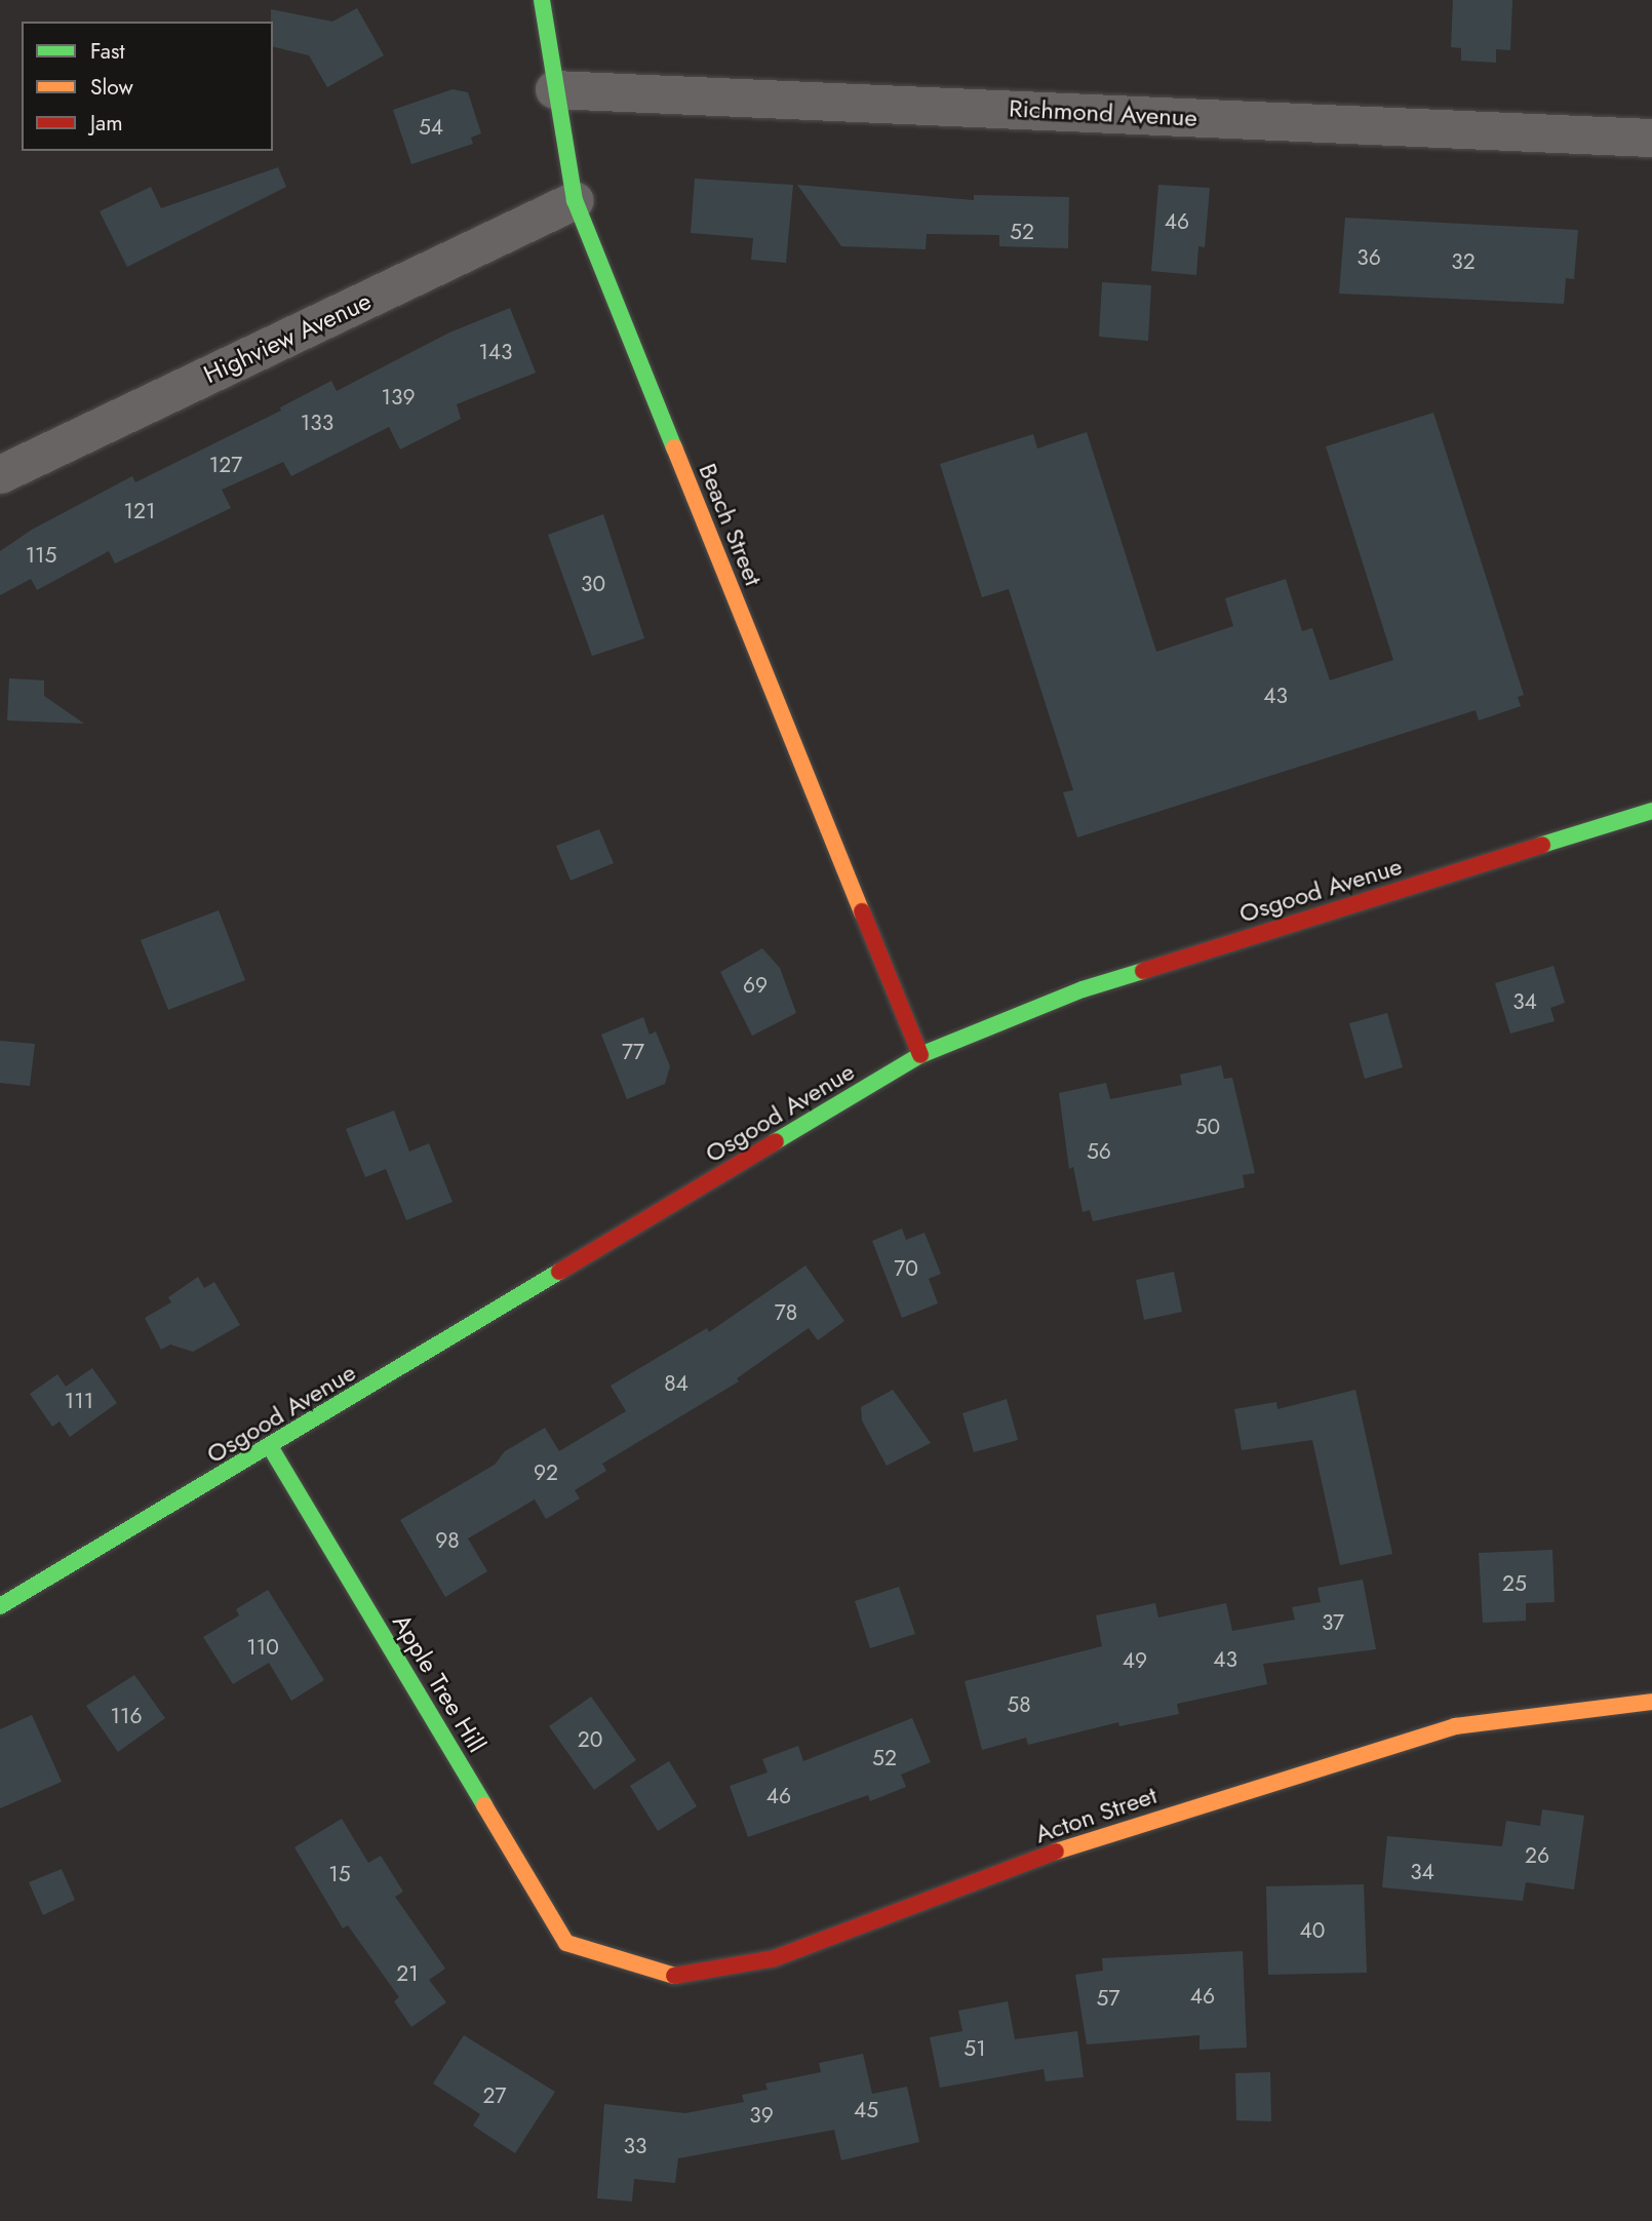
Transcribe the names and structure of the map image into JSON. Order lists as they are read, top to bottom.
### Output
{
  "streets": {
    "street": [
      "Richmond Avenue",
      "Highview Avenue",
      "Beach Street",
      "Osgood Avenue",
      "Apple Tree Hill",
      "Acton Street"
    ]
  },
  "crossings": [
    ["Richmond Avenue", "Beach Street"],
    ["Highview Avenue", "Beach Street"],
    ["Beach Street", "Osgood Avenue"],
    ["Osgood Avenue", "Apple Tree Hill"],
    ["Apple Tree Hill", "Acton Street"]
  ],
  "house_numbers": [
    "54",
    "46",
    "52",
    "36",
    "32",
    "143",
    "139",
    "133",
    "127",
    "121",
    "115",
    "30",
    "43",
    "69",
    "34",
    "77",
    "50",
    "56",
    "70",
    "78",
    "84",
    "111",
    "92",
    "98",
    "25",
    "37",
    "110",
    "43",
    "49",
    "58",
    "116",
    "20",
    "52",
    "46",
    "26",
    "34",
    "15",
    "40",
    "21",
    "46",
    "57",
    "51",
    "27",
    "45",
    "39",
    "33"
  ],
  "legend": ["Fast", "Slow", "Jam"]
}
